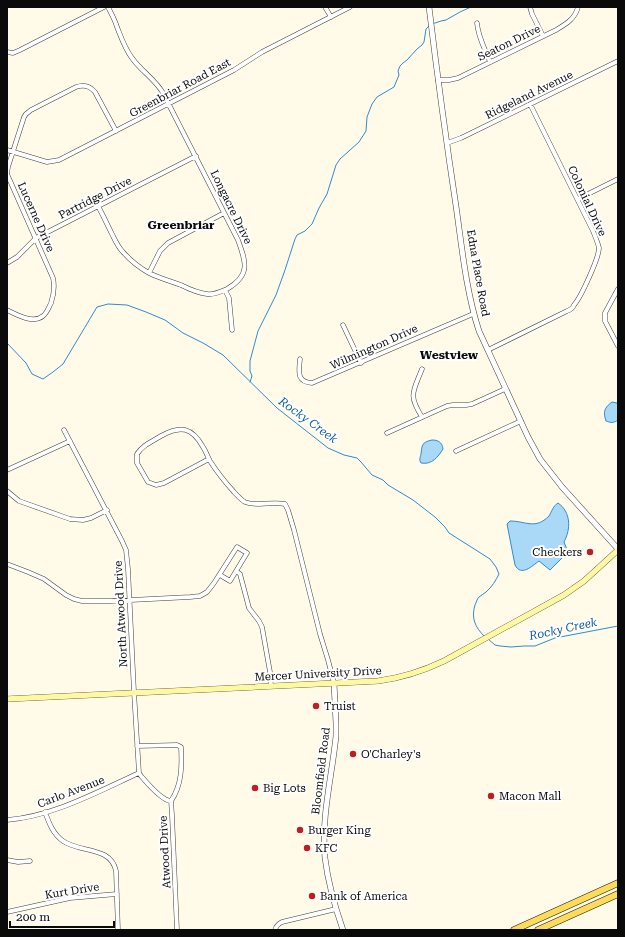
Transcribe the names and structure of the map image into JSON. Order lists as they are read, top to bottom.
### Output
{
  "streets": {
    "main road": ["Mercer University Drive"],
    "street": [
      "Seaton Drive",
      "Greenbriar Road East",
      "Ridgeland Avenue",
      "Partridge Drive",
      "Colonial Drive",
      "Longacre Drive",
      "Lucerne Drive",
      "Edna Place Road",
      "Wilmington Drive",
      "North Atwood Drive",
      "Bloomfield Road",
      "Carlo Avenue",
      "Atwood Drive",
      "Kurt Drive"
    ]
  },
  "crossings": [
    ["Seaton Drive", "Edna Place Road"],
    ["Greenbriar Road East", "Longacre Drive"],
    ["Greenbriar Road East", "Lucerne Drive"],
    ["Ridgeland Avenue", "Colonial Drive"],
    ["Ridgeland Avenue", "Edna Place Road"],
    ["Partridge Drive", "Longacre Drive"],
    ["Partridge Drive", "Lucerne Drive"],
    ["Colonial Drive", "Edna Place Road"],
    ["Edna Place Road", "Wilmington Drive"],
    ["Edna Place Road", "Mercer University Drive"],
    ["North Atwood Drive", "Mercer University Drive"],
    ["Mercer University Drive", "Bloomfield Road"],
    ["Carlo Avenue", "Atwood Drive"]
  ],
  "districts": ["Greenbriar", "Westview"],
  "water": ["Rocky Creek"],
  "places": [
    "Checkers",
    "Truist",
    "O'Charley's",
    "Big Lots",
    "Macon Mall",
    "Burger King",
    "KFC",
    "Bank of America"
  ],
  "scale_bar": "200 m"
}
